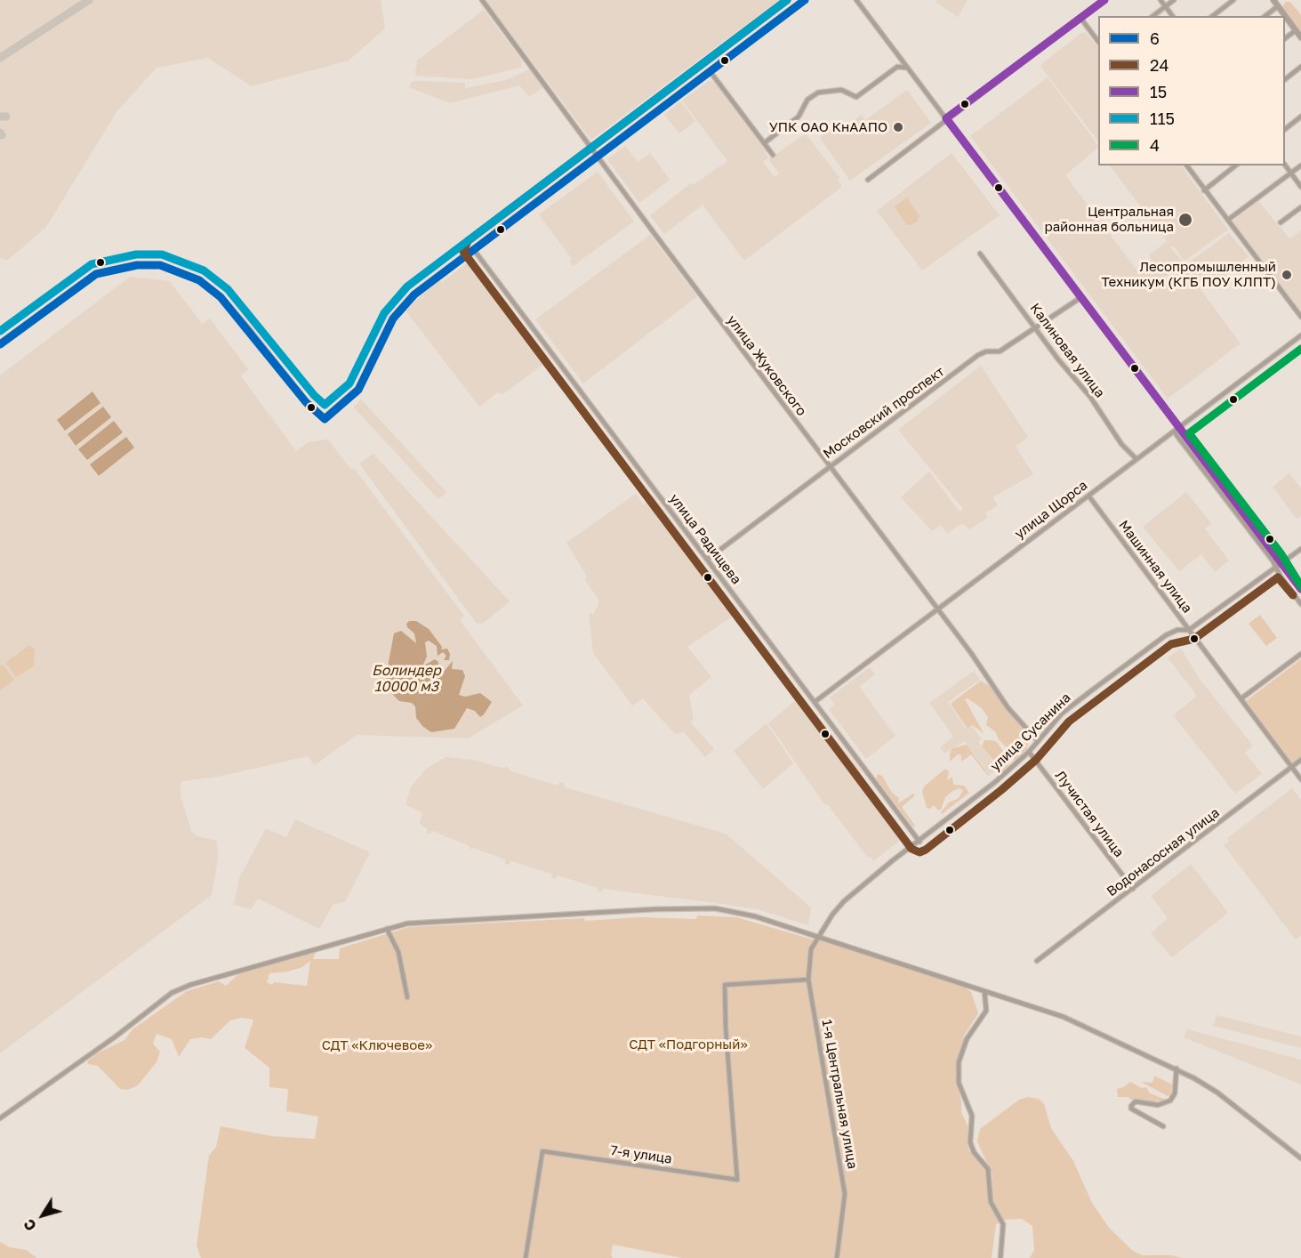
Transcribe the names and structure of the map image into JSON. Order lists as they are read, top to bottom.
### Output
{
  "streets": {
    "street": [
      "Калиновая улица",
      "улица Жуковского",
      "Московский проспект",
      "улица Щорса",
      "улица Радищева",
      "Машинная улица",
      "улица Сусанина",
      "Лучистая улица",
      "Водонасосная улица",
      "1-я Центральная улица",
      "7-я улица"
    ]
  },
  "crossings": [
    ["Калиновая улица", "Московский проспект"],
    ["Калиновая улица", "улица Щорса"],
    ["улица Жуковского", "Московский проспект"],
    ["улица Жуковского", "улица Щорса"],
    ["улица Жуковского", "улица Сусанина"],
    ["Московский проспект", "улица Радищева"],
    ["улица Щорса", "улица Радищева"],
    ["улица Щорса", "Машинная улица"],
    ["улица Радищева", "улица Сусанина"],
    ["Машинная улица", "улица Сусанина"],
    ["Машинная улица", "Водонасосная улица"],
    ["улица Сусанина", "Лучистая улица"],
    ["улица Сусанина", "1-я Центральная улица"],
    ["Лучистая улица", "Водонасосная улица"],
    ["1-я Центральная улица", "7-я улица"]
  ],
  "water": ["Болиндер 10000 м3"],
  "parks": ["СДТ «Подгорный»", "СДТ «Ключевое»"],
  "places": ["УПК ОАО КнААПО", "Центральная районная больница", "Лесопромышленный Техникум (КГБ ПОУ КЛПТ)"],
  "lines": [
    "transit line 6",
    "transit line 24",
    "transit line 15",
    "transit line 115",
    "transit line 4"
  ],
  "legend": [
    "6",
    "24",
    "15",
    "115",
    "4"
  ],
  "north": "bottom left"
}
